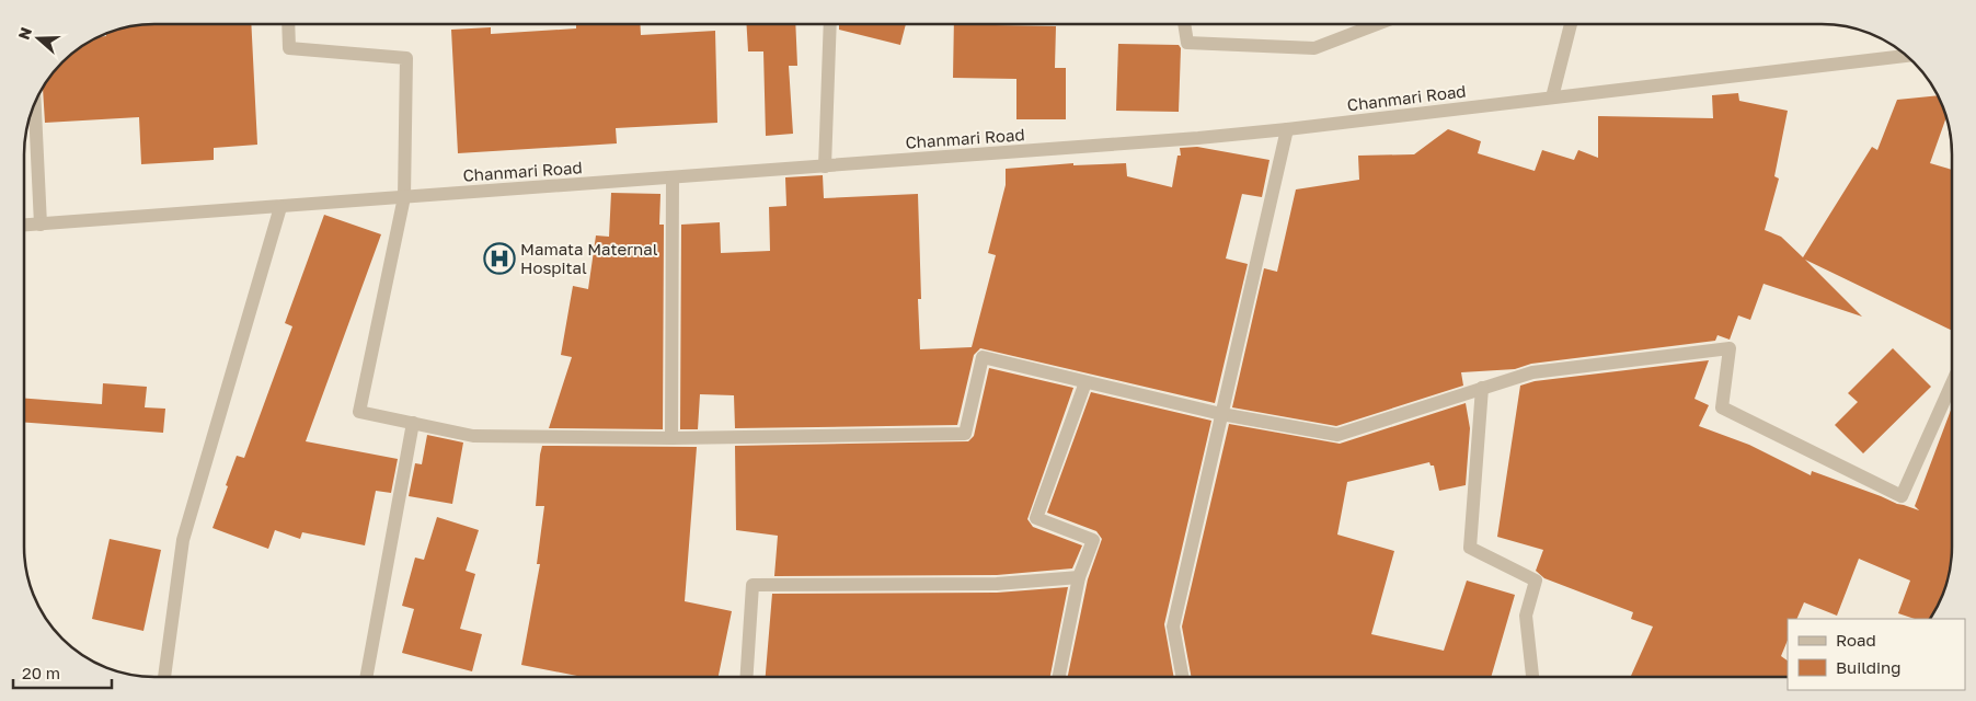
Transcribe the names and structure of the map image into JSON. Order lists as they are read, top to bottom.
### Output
{
  "streets": {
    "street": ["Chanmari Road"]
  },
  "places": {
    "hospital": ["Mamata Maternal Hospital"]
  },
  "legend": ["Road", "Building"],
  "scale_bar": "20 m",
  "north": "left"
}
